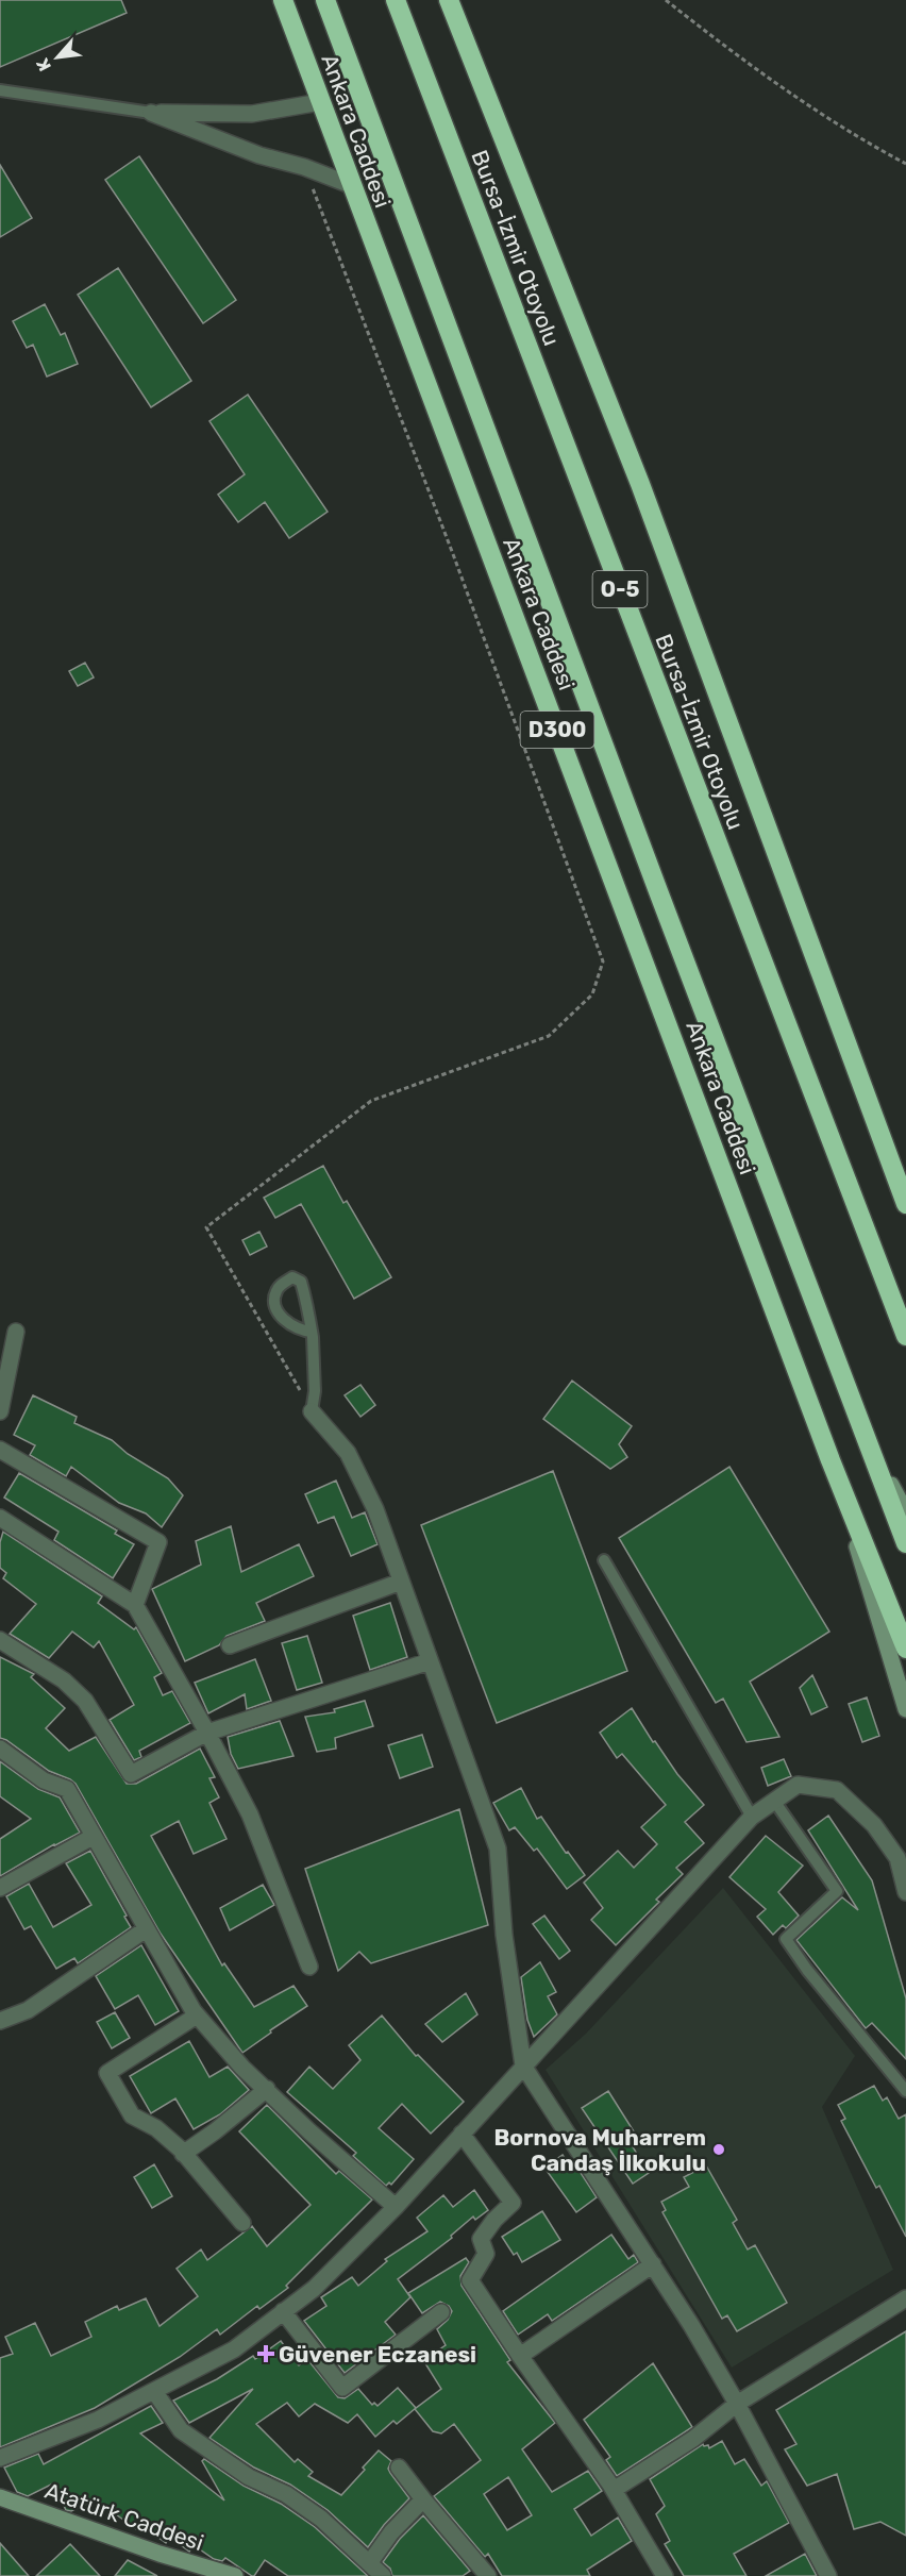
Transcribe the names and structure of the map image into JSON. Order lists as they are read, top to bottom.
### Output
{
  "streets": {
    "highway": [
      "Ankara Caddesi",
      "Bursa-İzmir Otoyolu",
      "O-5",
      "D300"
    ],
    "main road": ["Atatürk Caddesi"]
  },
  "places": {
    "other": ["Bornova Muharrem Candaş İlkokulu"],
    "health": ["Güvener Eczanesi"]
  },
  "north": "bottom left"
}
